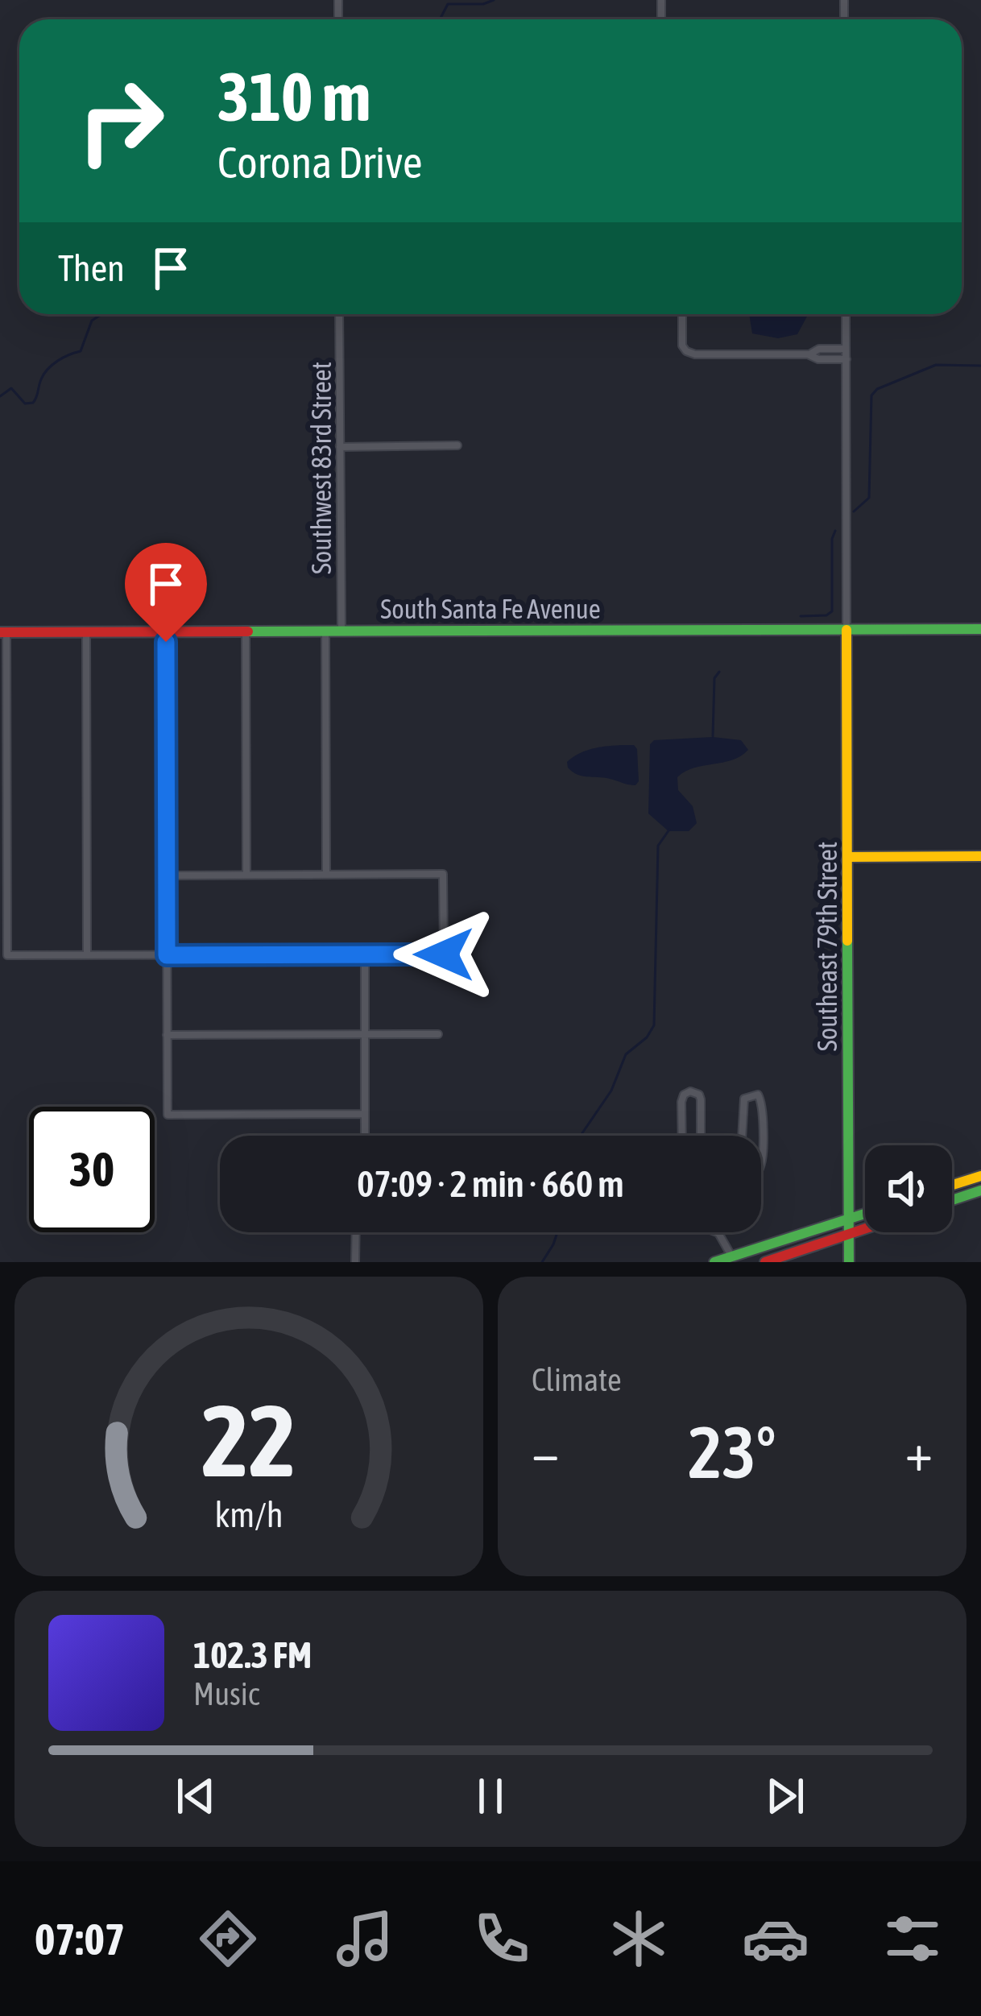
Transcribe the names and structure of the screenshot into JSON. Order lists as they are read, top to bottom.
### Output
{
  "streets": {
    "main road": ["South Santa Fe Avenue", "Southeast 79th Street"],
    "street": ["Southwest 83rd Street"]
  },
  "crossings": [
    ["Southwest 83rd Street", "South Santa Fe Avenue"],
    ["South Santa Fe Avenue", "Southeast 79th Street"]
  ],
  "page": {
    "turn": ["310 m", "Corona Drive"],
    "then": "Then",
    "limit": "30",
    "trip": "07:09 · 2 min · 660 m",
    "tile": "Climate",
    "heat": ["−", "23°", "+"],
    "song": ["102.3 FM", "Music"],
    "tabs": "07:07",
    "gauge": ["22", "km/h"]
  }
}
